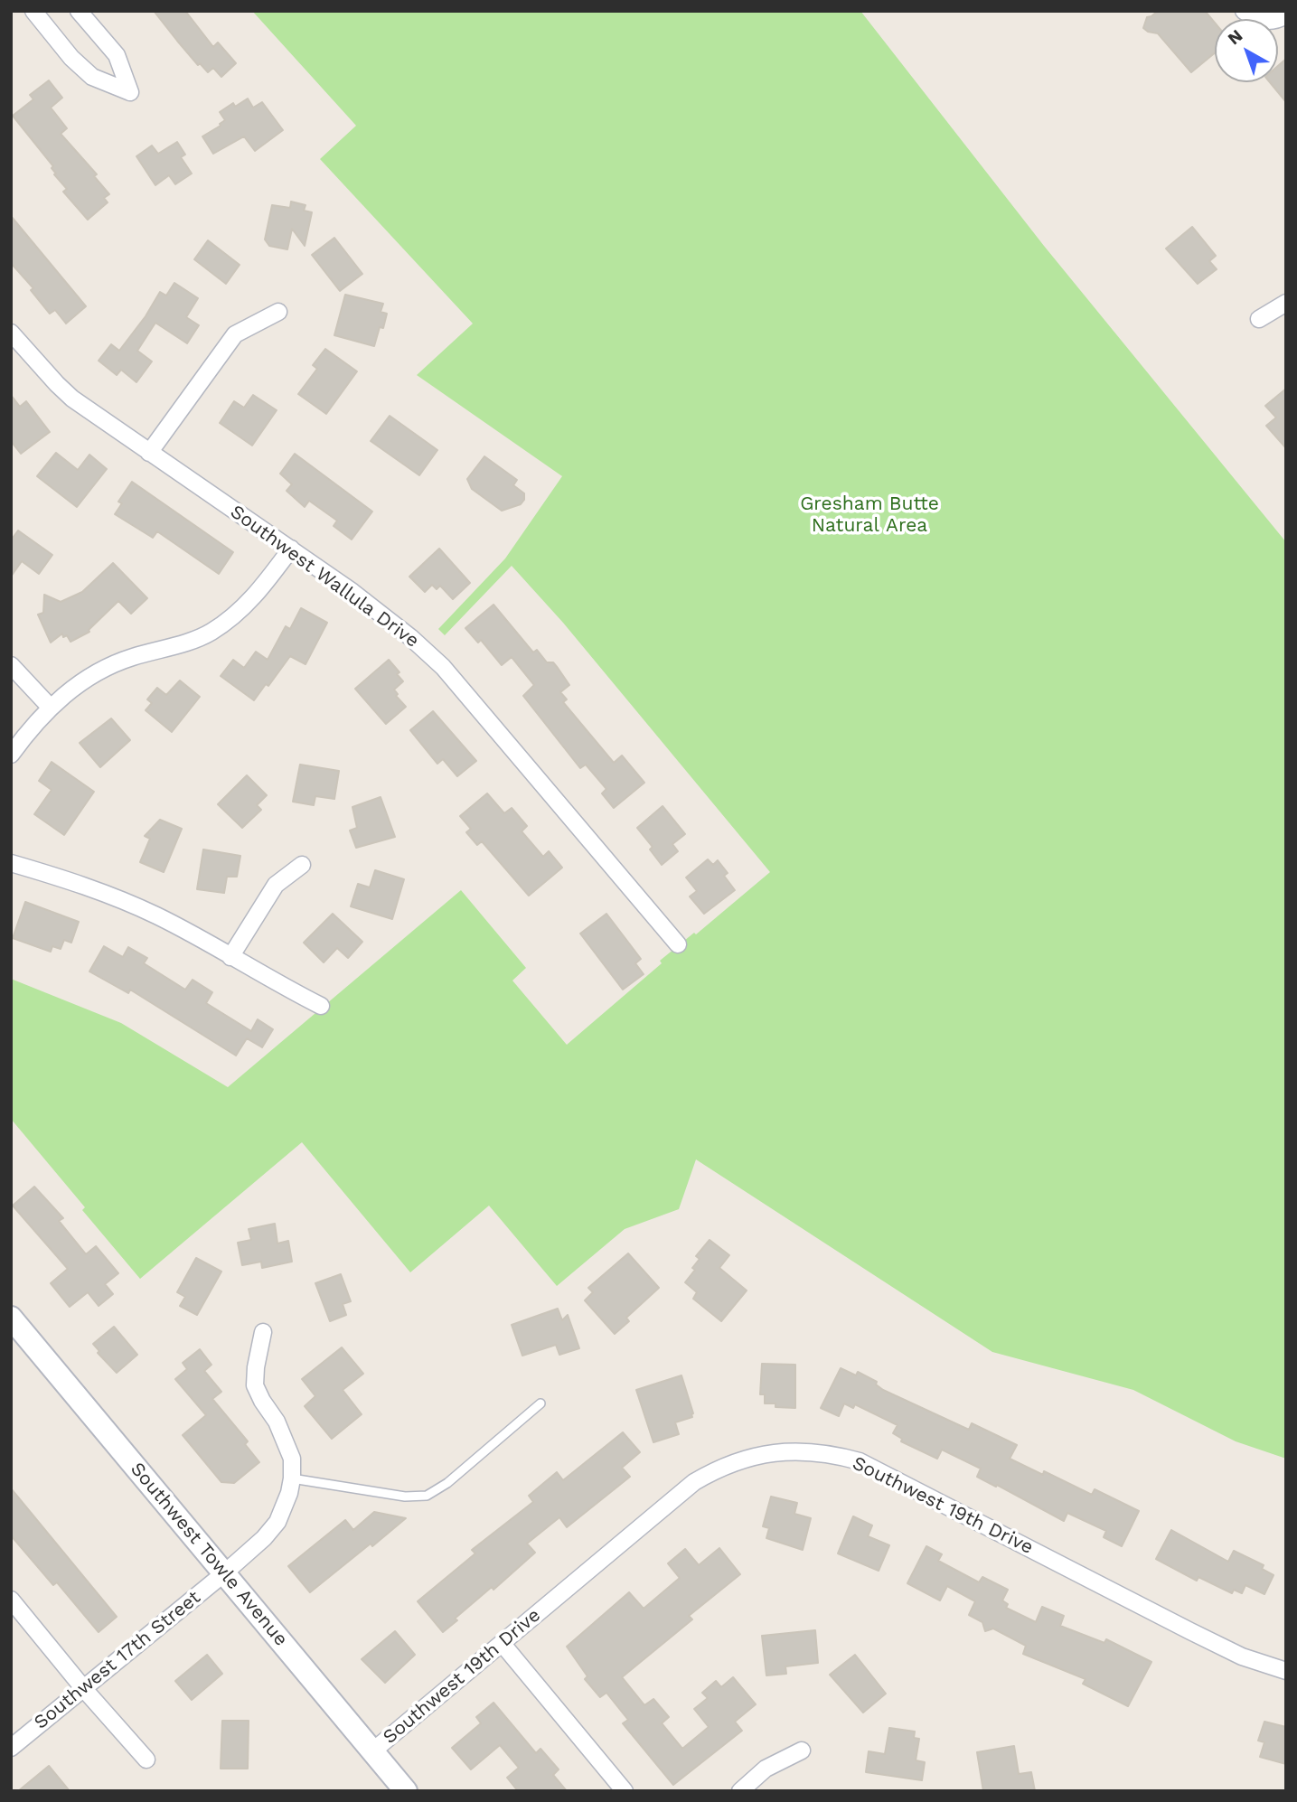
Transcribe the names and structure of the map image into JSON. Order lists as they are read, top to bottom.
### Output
{
  "streets": {
    "main road": ["Southwest Towle Avenue"],
    "street": ["Southwest Wallula Drive", "Southwest 19th Drive", "Southwest 17th Street"]
  },
  "crossings": [
    ["Southwest 19th Drive", "Southwest Towle Avenue"],
    ["Southwest Towle Avenue", "Southwest 17th Street"]
  ],
  "parks": ["Gresham Butte Natural Area"],
  "north": "top left"
}
